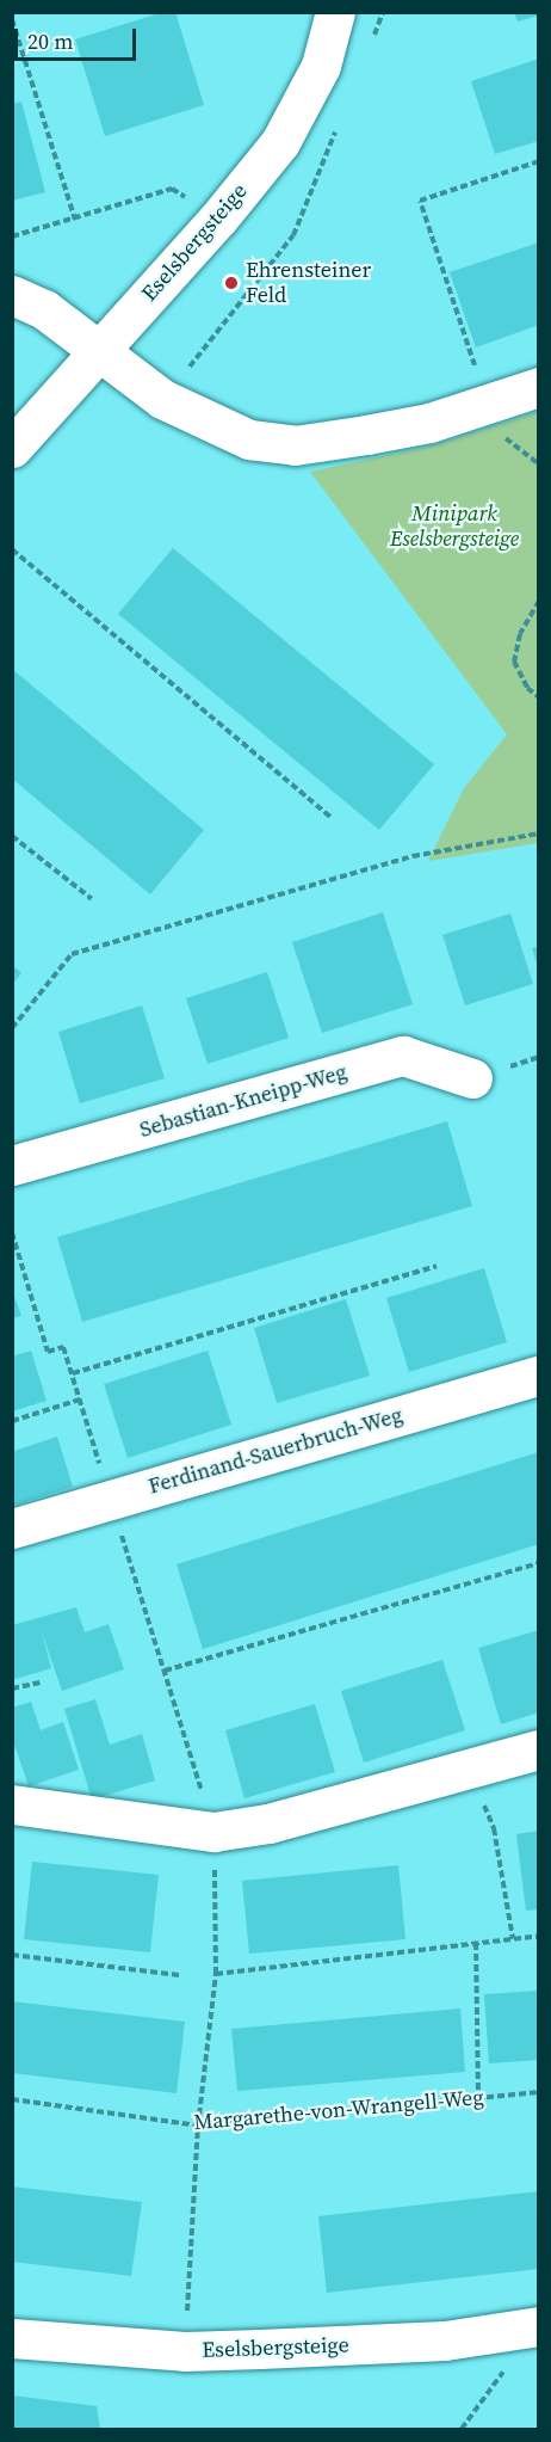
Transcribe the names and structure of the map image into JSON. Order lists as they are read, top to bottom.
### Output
{
  "streets": {
    "street": ["Eselsbergsteige", "Sebastian-Kneipp-Weg", "Ferdinand-Sauerbruch-Weg"],
    "path": ["Margarethe-von-Wrangell-Weg"]
  },
  "parks": ["Minipark Eselsbergsteige"],
  "places": ["Ehrensteiner Feld"],
  "scale_bar": "20 m"
}
